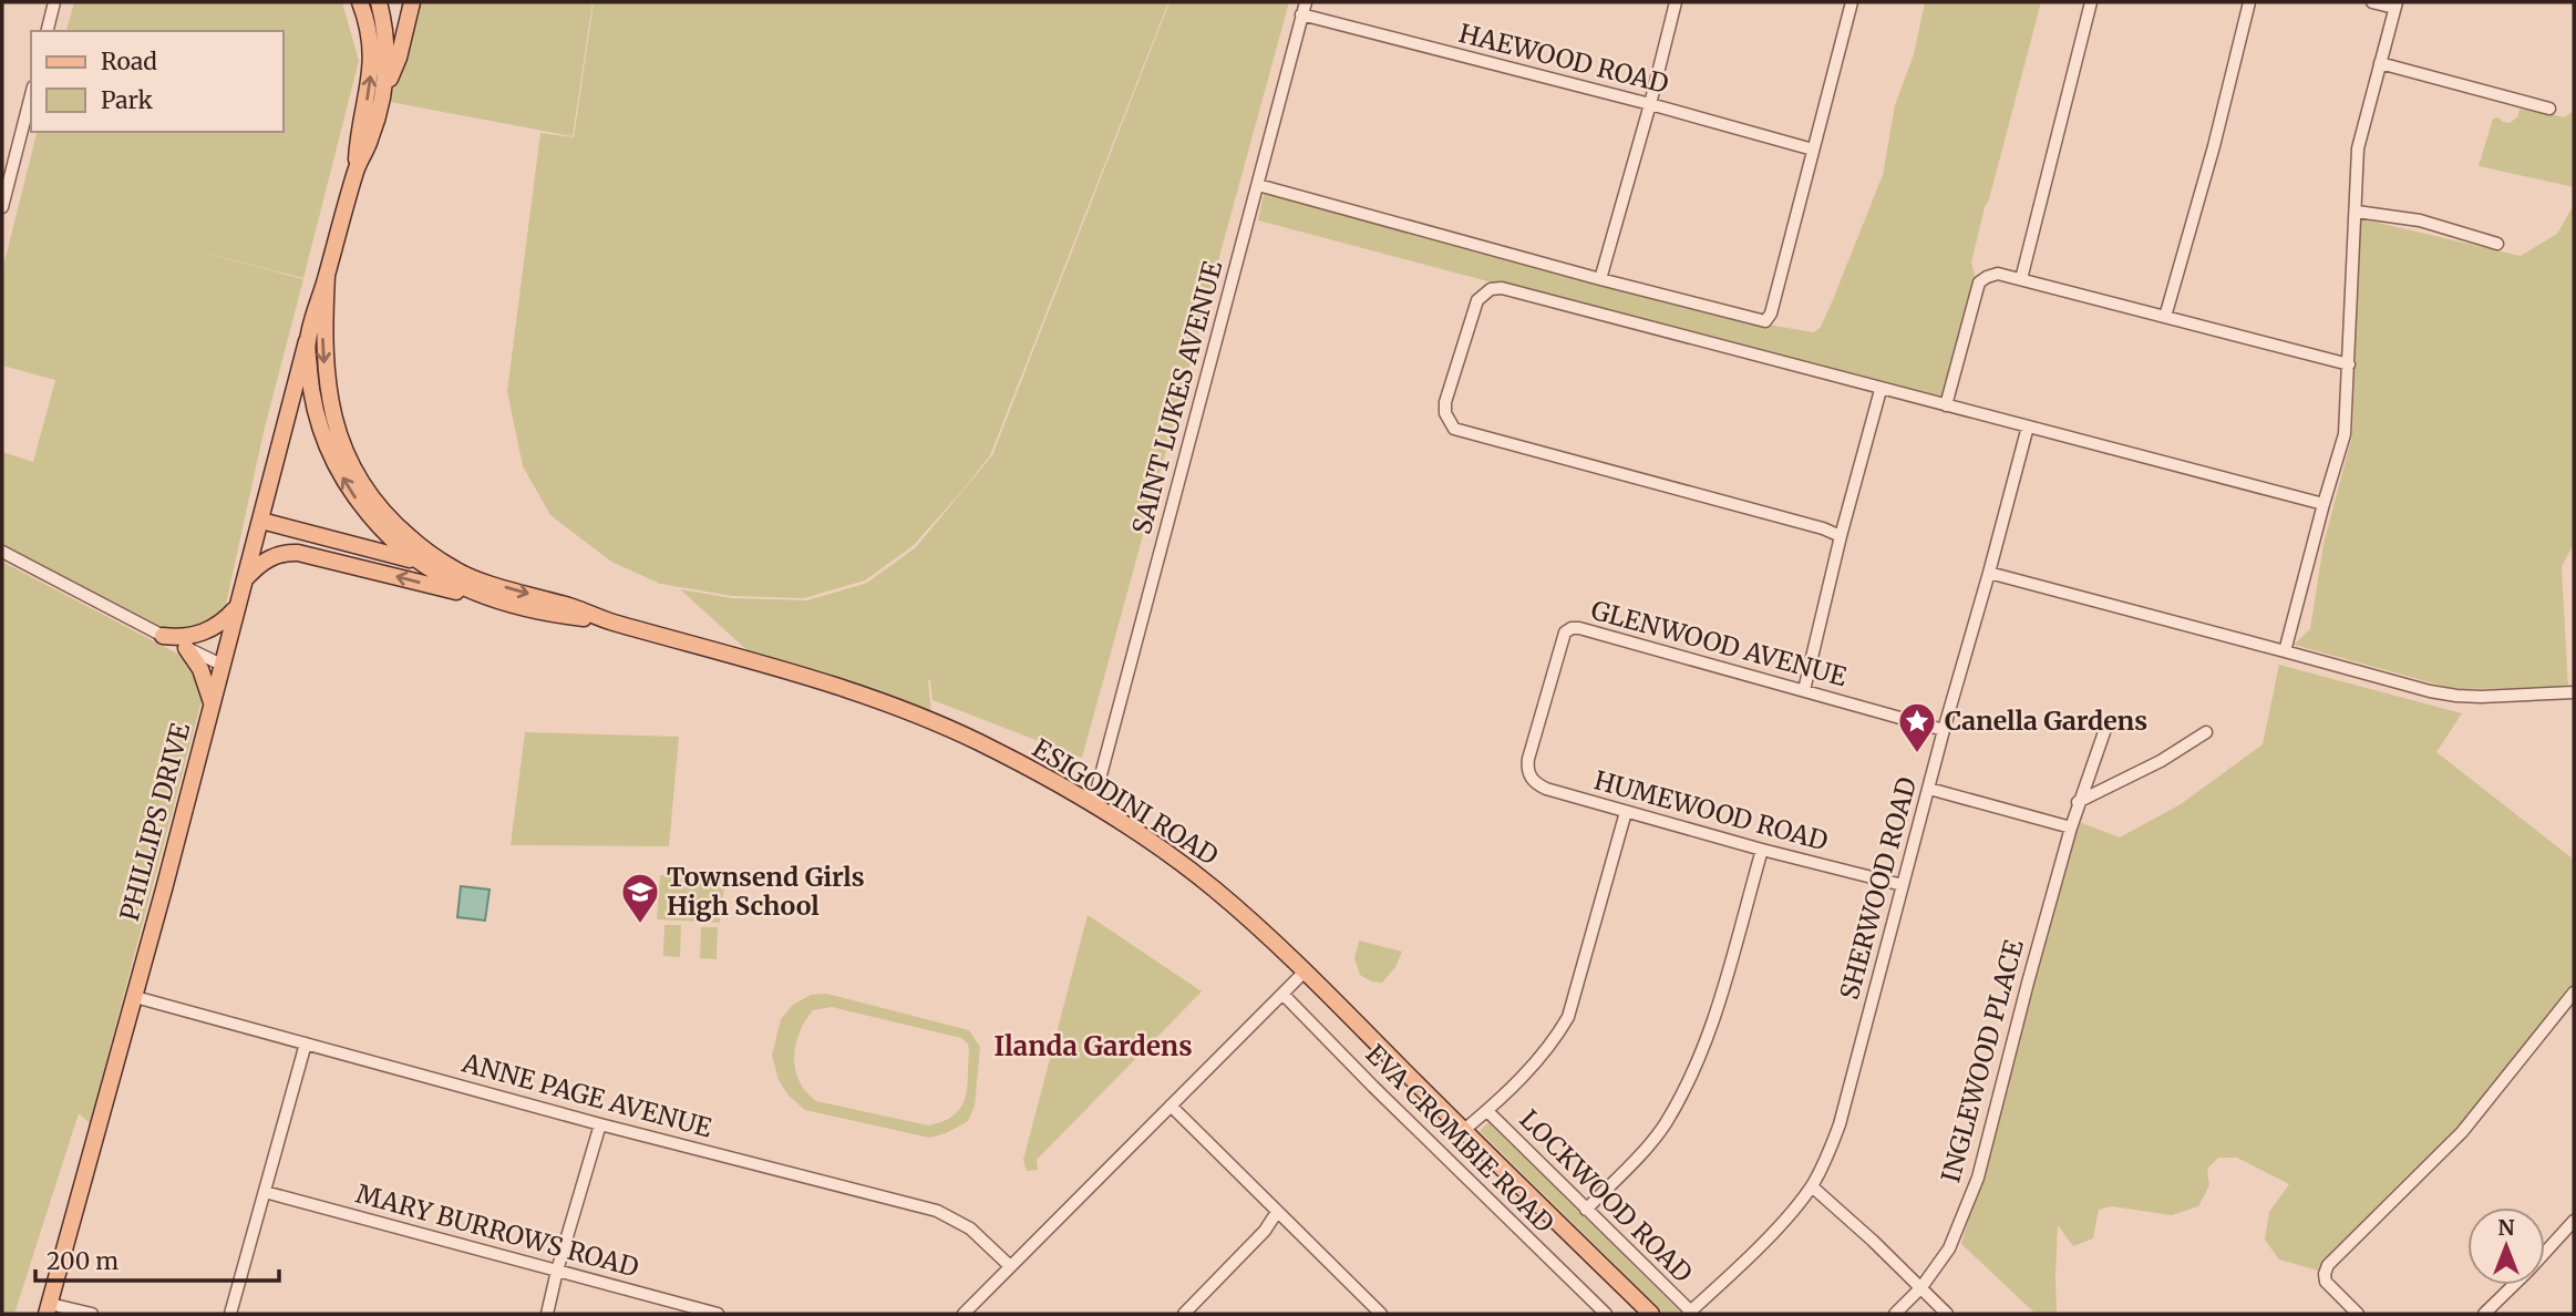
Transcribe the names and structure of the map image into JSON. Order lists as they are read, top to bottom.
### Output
{
  "streets": {
    "main road": ["ESIGODINI ROAD", "PHILLIPS DRIVE"],
    "street": [
      "HAEWOOD ROAD",
      "SAINT LUKES AVENUE",
      "GLENWOOD AVENUE",
      "HUMEWOOD ROAD",
      "SHERWOOD ROAD",
      "INGLEWOOD PLACE",
      "ANNE PAGE AVENUE",
      "EVA CROMBIE ROAD",
      "LOCKWOOD ROAD",
      "MARY BURROWS ROAD"
    ]
  },
  "crossings": [
    ["HAEWOOD ROAD", "SAINT LUKES AVENUE"],
    ["SAINT LUKES AVENUE", "ESIGODINI ROAD"],
    ["GLENWOOD AVENUE", "HUMEWOOD ROAD"],
    ["GLENWOOD AVENUE", "SHERWOOD ROAD"],
    ["ESIGODINI ROAD", "PHILLIPS DRIVE"],
    ["HUMEWOOD ROAD", "SHERWOOD ROAD"],
    ["PHILLIPS DRIVE", "ANNE PAGE AVENUE"],
    ["SHERWOOD ROAD", "LOCKWOOD ROAD"]
  ],
  "districts": ["Ilanda Gardens"],
  "places": {
    "place": ["Canella Gardens"],
    "school or university": ["Townsend Girls High School"]
  },
  "legend": ["Road", "Park"],
  "scale_bar": "200 m",
  "north": "top"
}
